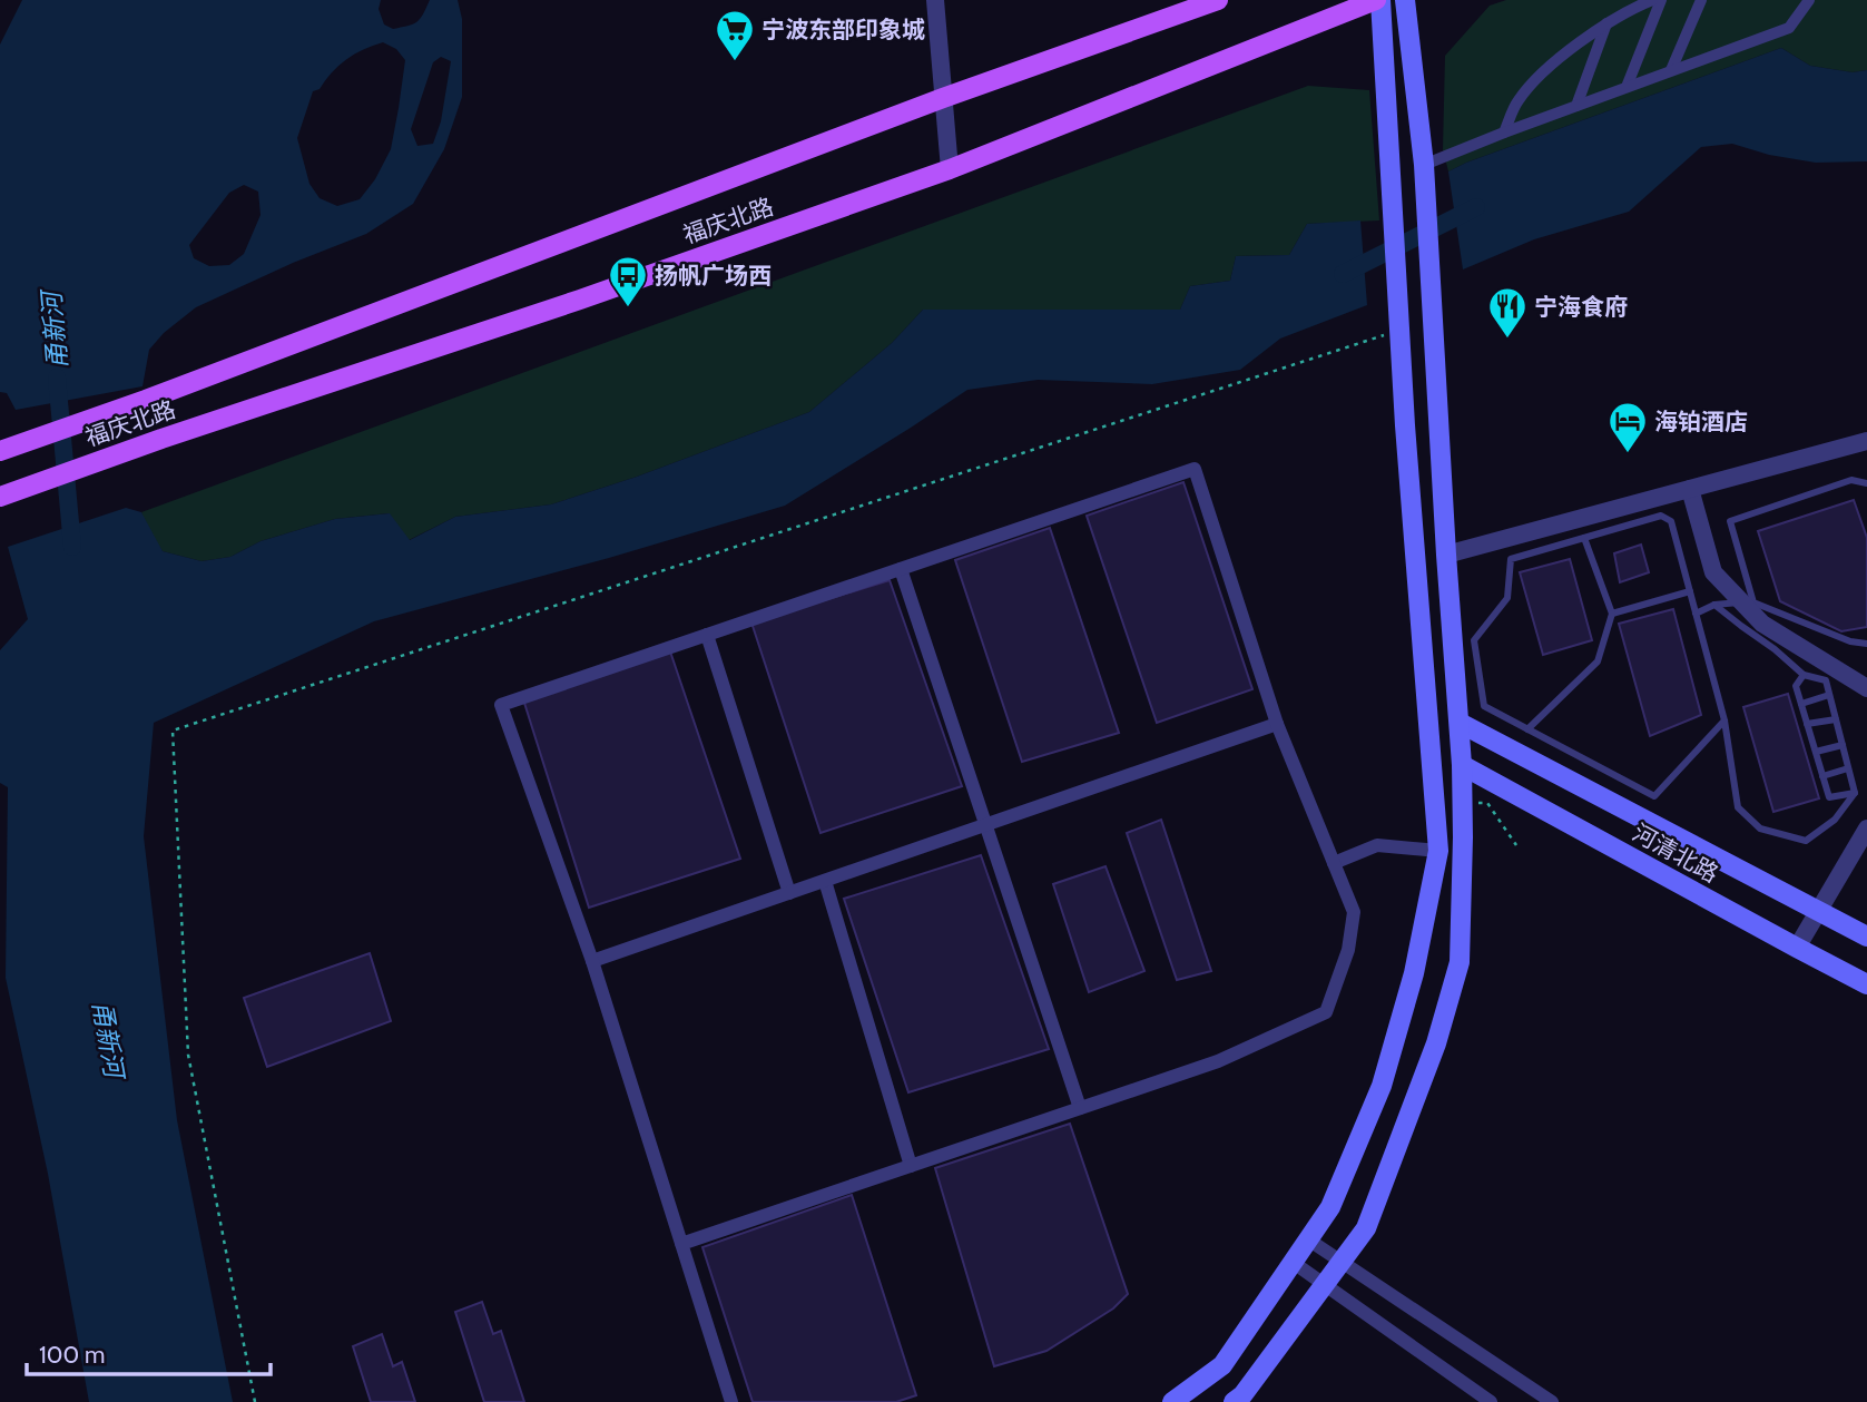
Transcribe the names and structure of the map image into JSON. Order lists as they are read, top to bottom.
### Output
{
  "streets": {
    "main road": ["福庆北路", "河清北路"]
  },
  "water": ["甬新河"],
  "places": {
    "supermarket": ["宁波东部印象城"],
    "bus stop": ["扬帆广场西"],
    "restaurant": ["宁海食府"],
    "hotel": ["海铂酒店"]
  },
  "scale_bar": "100 m"
}
